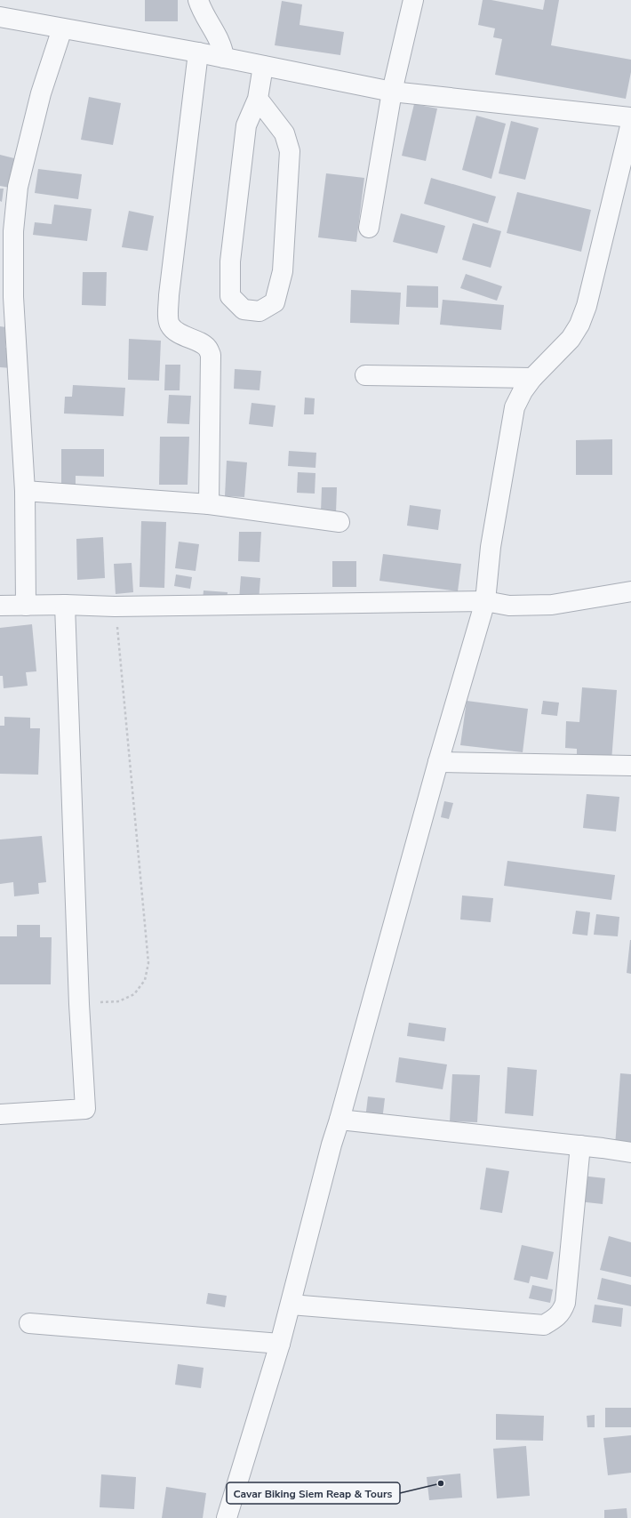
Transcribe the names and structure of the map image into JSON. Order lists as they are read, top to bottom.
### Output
{
  "places": ["Cavar Biking Siem Reap & Tours"]
}
